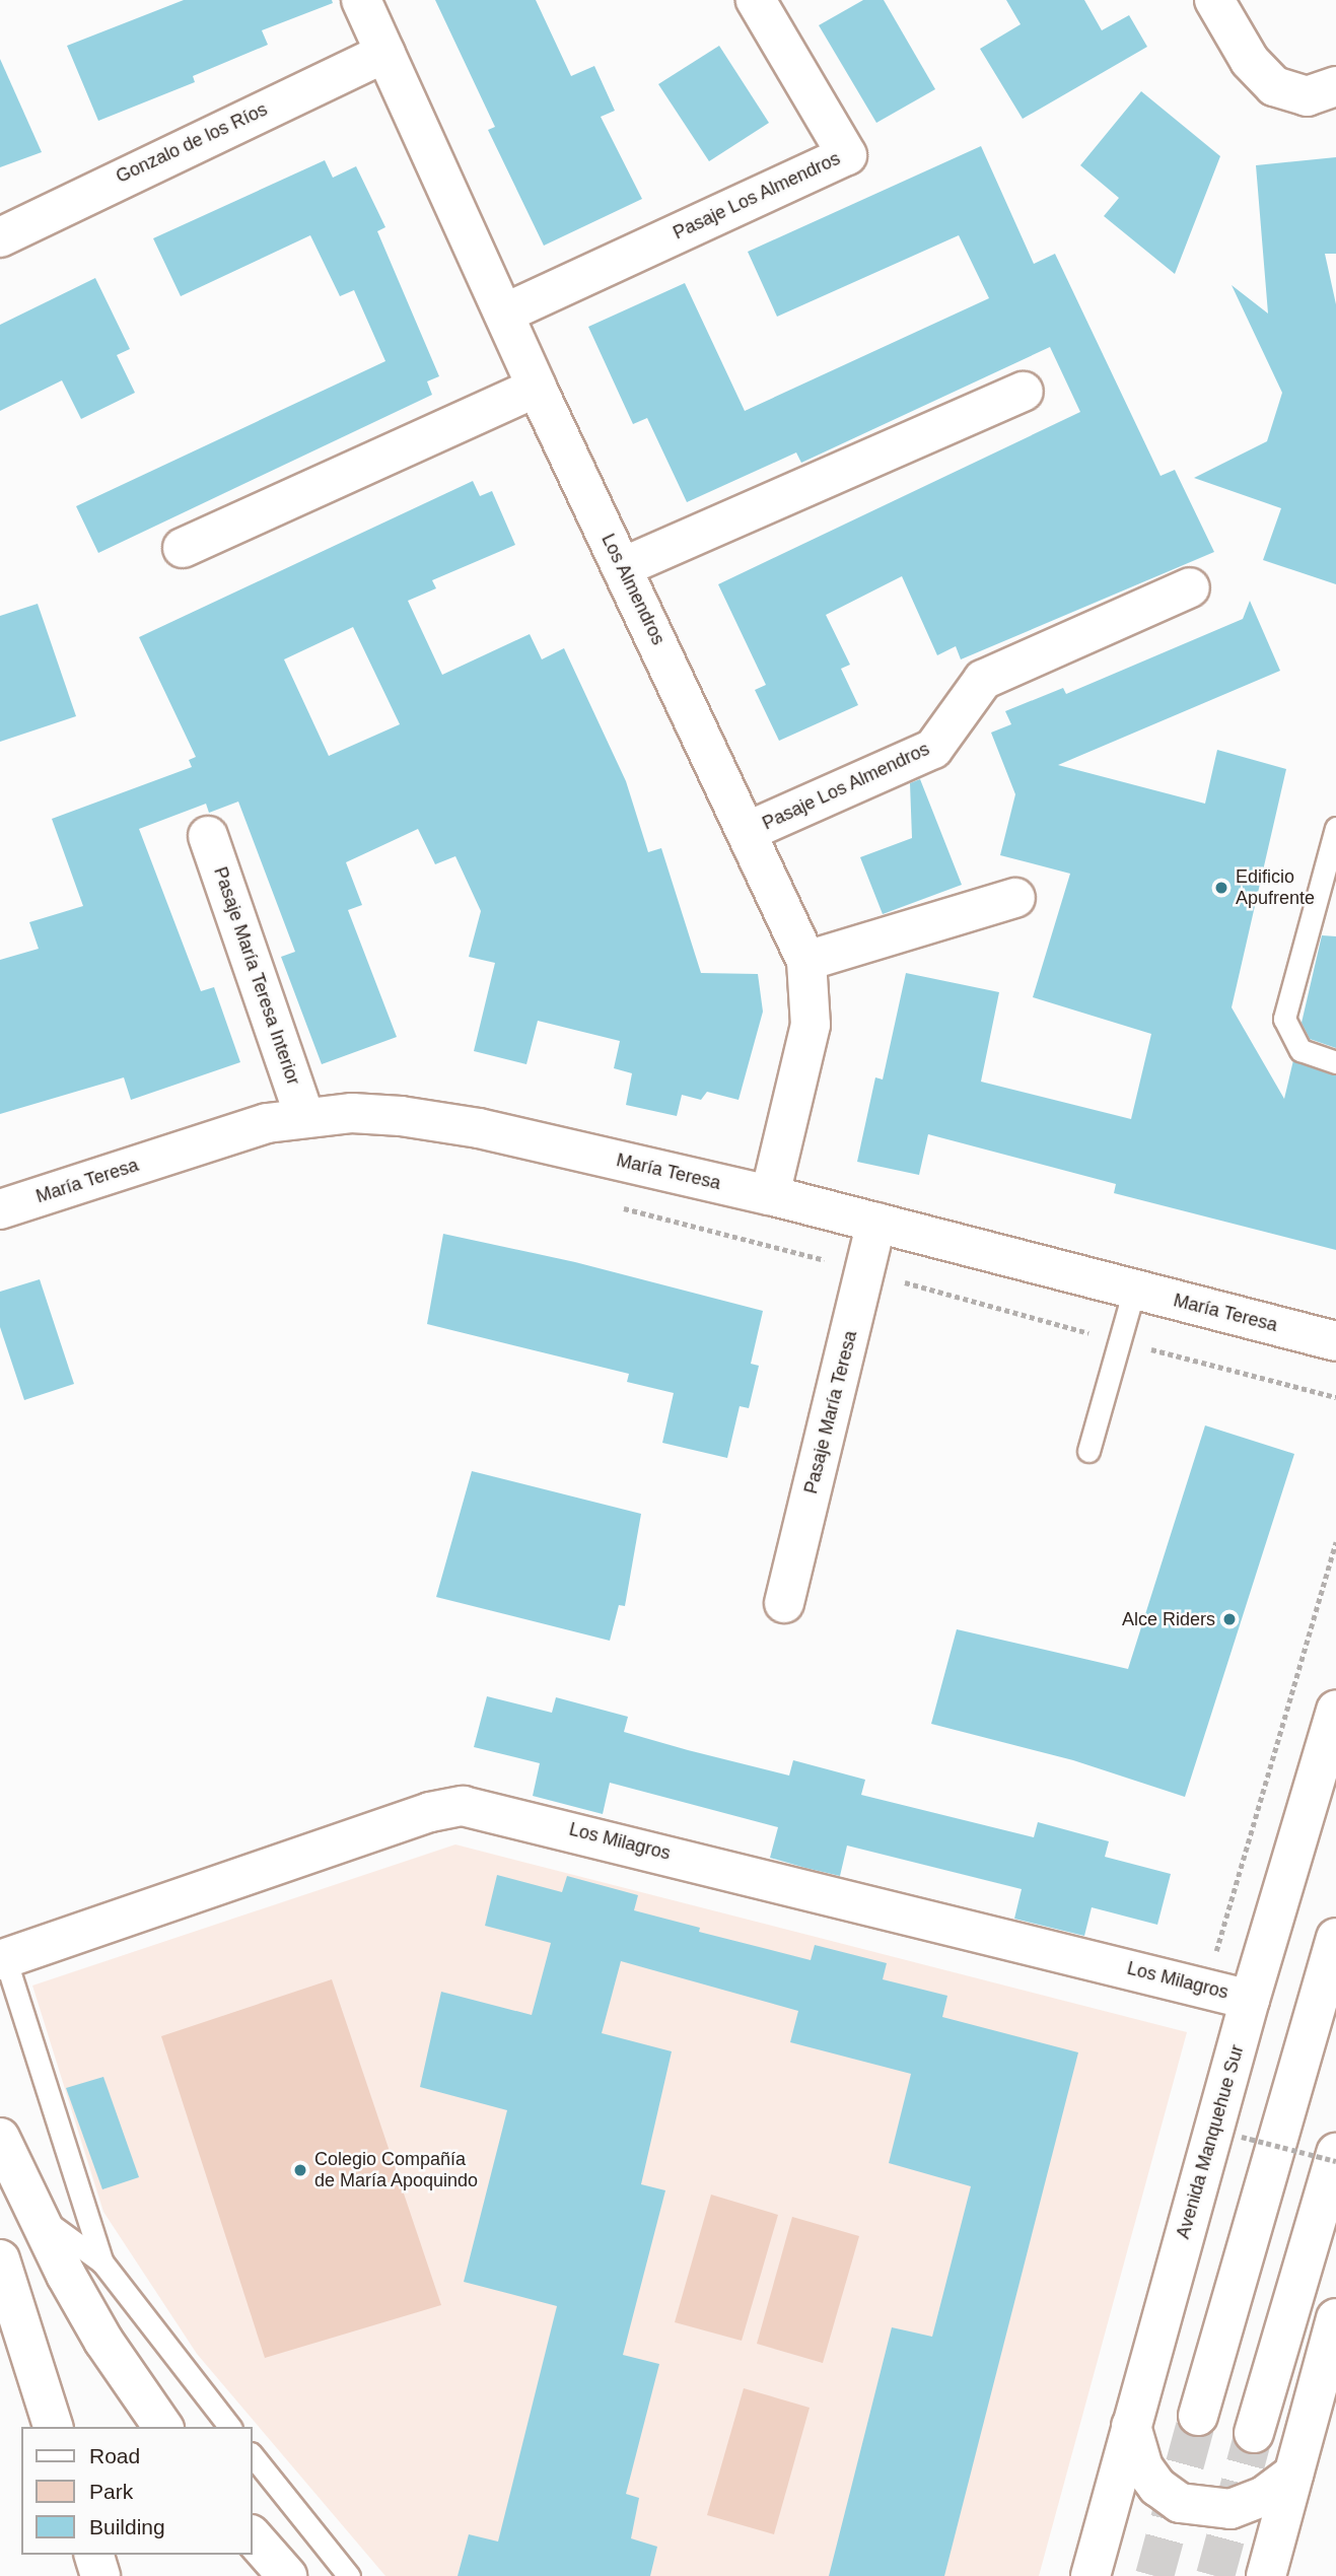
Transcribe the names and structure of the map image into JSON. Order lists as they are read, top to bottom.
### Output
{
  "streets": {
    "street": [
      "Gonzalo de los Ríos",
      "Pasaje Los Almendros",
      "Los Almendros",
      "Pasaje María Teresa Interior",
      "María Teresa",
      "Pasaje María Teresa",
      "Los Milagros",
      "Avenida Manquehue Sur"
    ]
  },
  "crossings": [
    ["Gonzalo de los Ríos", "Los Almendros"],
    ["Pasaje Los Almendros", "Los Almendros"],
    ["Los Almendros", "María Teresa"],
    ["Pasaje María Teresa Interior", "María Teresa"],
    ["María Teresa", "Pasaje María Teresa"],
    ["Los Milagros", "Avenida Manquehue Sur"]
  ],
  "places": ["Edificio Apufrente", "Alce Riders", "Colegio Compañía de María Apoquindo"],
  "legend": ["Road", "Park", "Building"]
}
